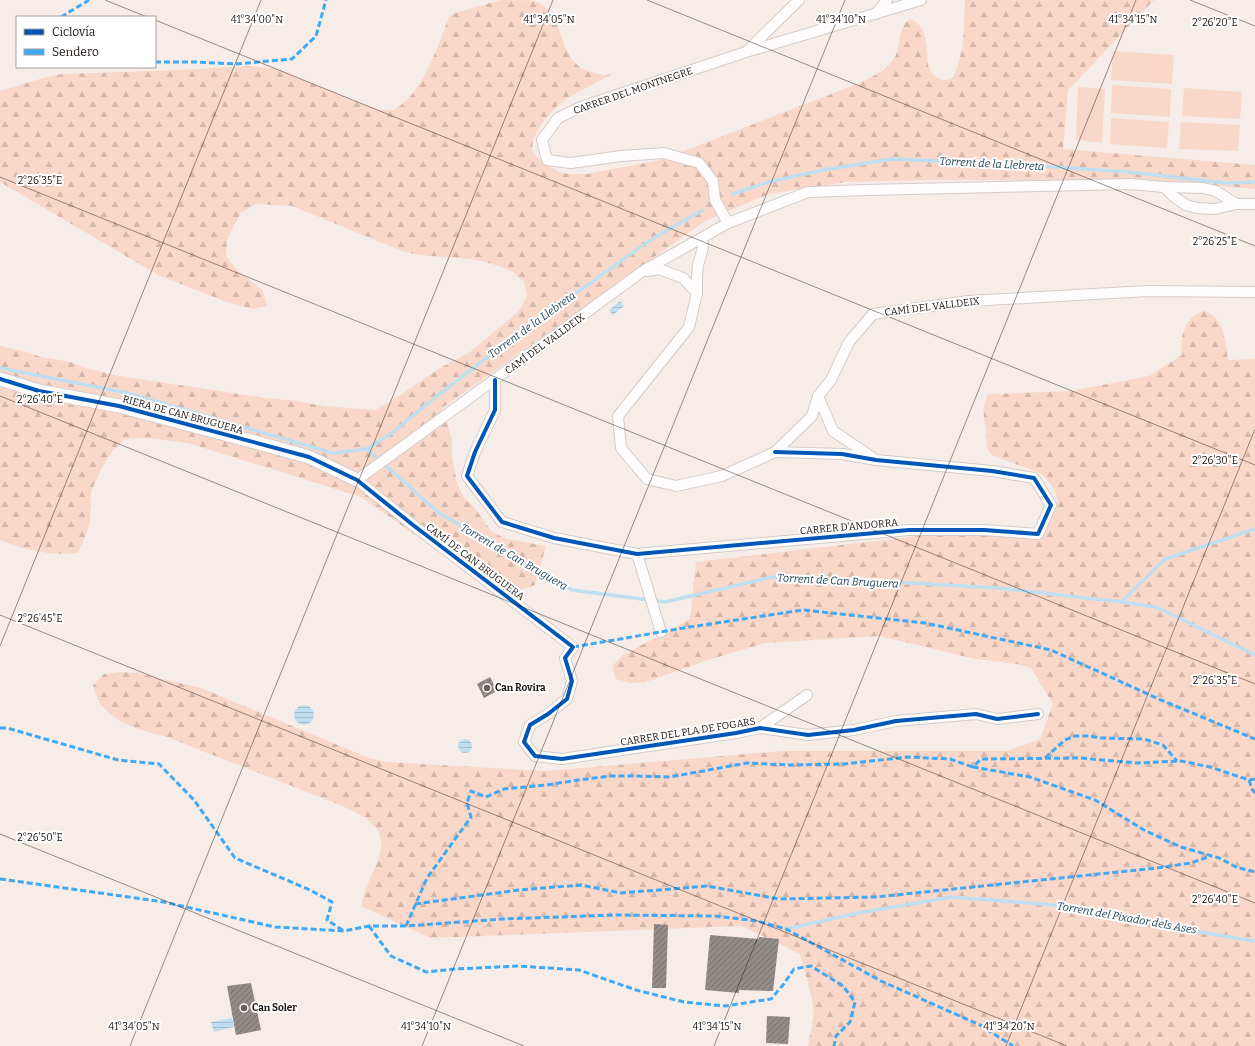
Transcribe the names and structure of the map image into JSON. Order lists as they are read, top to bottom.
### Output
{
  "streets": {
    "street": [
      "CARRER DEL MONTNEGRE",
      "CAMÍ DEL VALLDEIX",
      "RIERA DE CAN BRUGUERA",
      "CARRER D'ANDORRA",
      "CAMÍ DE CAN BRUGUERA",
      "CARRER DEL PLA DE FOGARS"
    ]
  },
  "crossings": [
    ["CAMÍ DEL VALLDEIX", "RIERA DE CAN BRUGUERA"],
    ["CAMÍ DEL VALLDEIX", "CARRER D'ANDORRA"],
    ["CAMÍ DEL VALLDEIX", "CAMÍ DE CAN BRUGUERA"],
    ["RIERA DE CAN BRUGUERA", "CAMÍ DE CAN BRUGUERA"],
    ["CAMÍ DE CAN BRUGUERA", "CARRER DEL PLA DE FOGARS"]
  ],
  "water": ["Torrent de la Llebreta", "Torrent de Can Bruguera", "Torrent del Pixador dels Ases"],
  "places": ["Can Rovira", "Can Soler"],
  "legend": ["Ciclovía", "Sendero"],
  "coordinates": [
    "41°34'05\"N",
    "41°34'15\"N",
    "41°34'00\"N",
    "41°34'10\"N",
    "2°26'20\"E",
    "2°26'35\"E",
    "2°26'25\"E",
    "2°26'40\"E",
    "2°26'30\"E",
    "2°26'45\"E",
    "2°26'50\"E",
    "41°34'20\"N"
  ]
}
